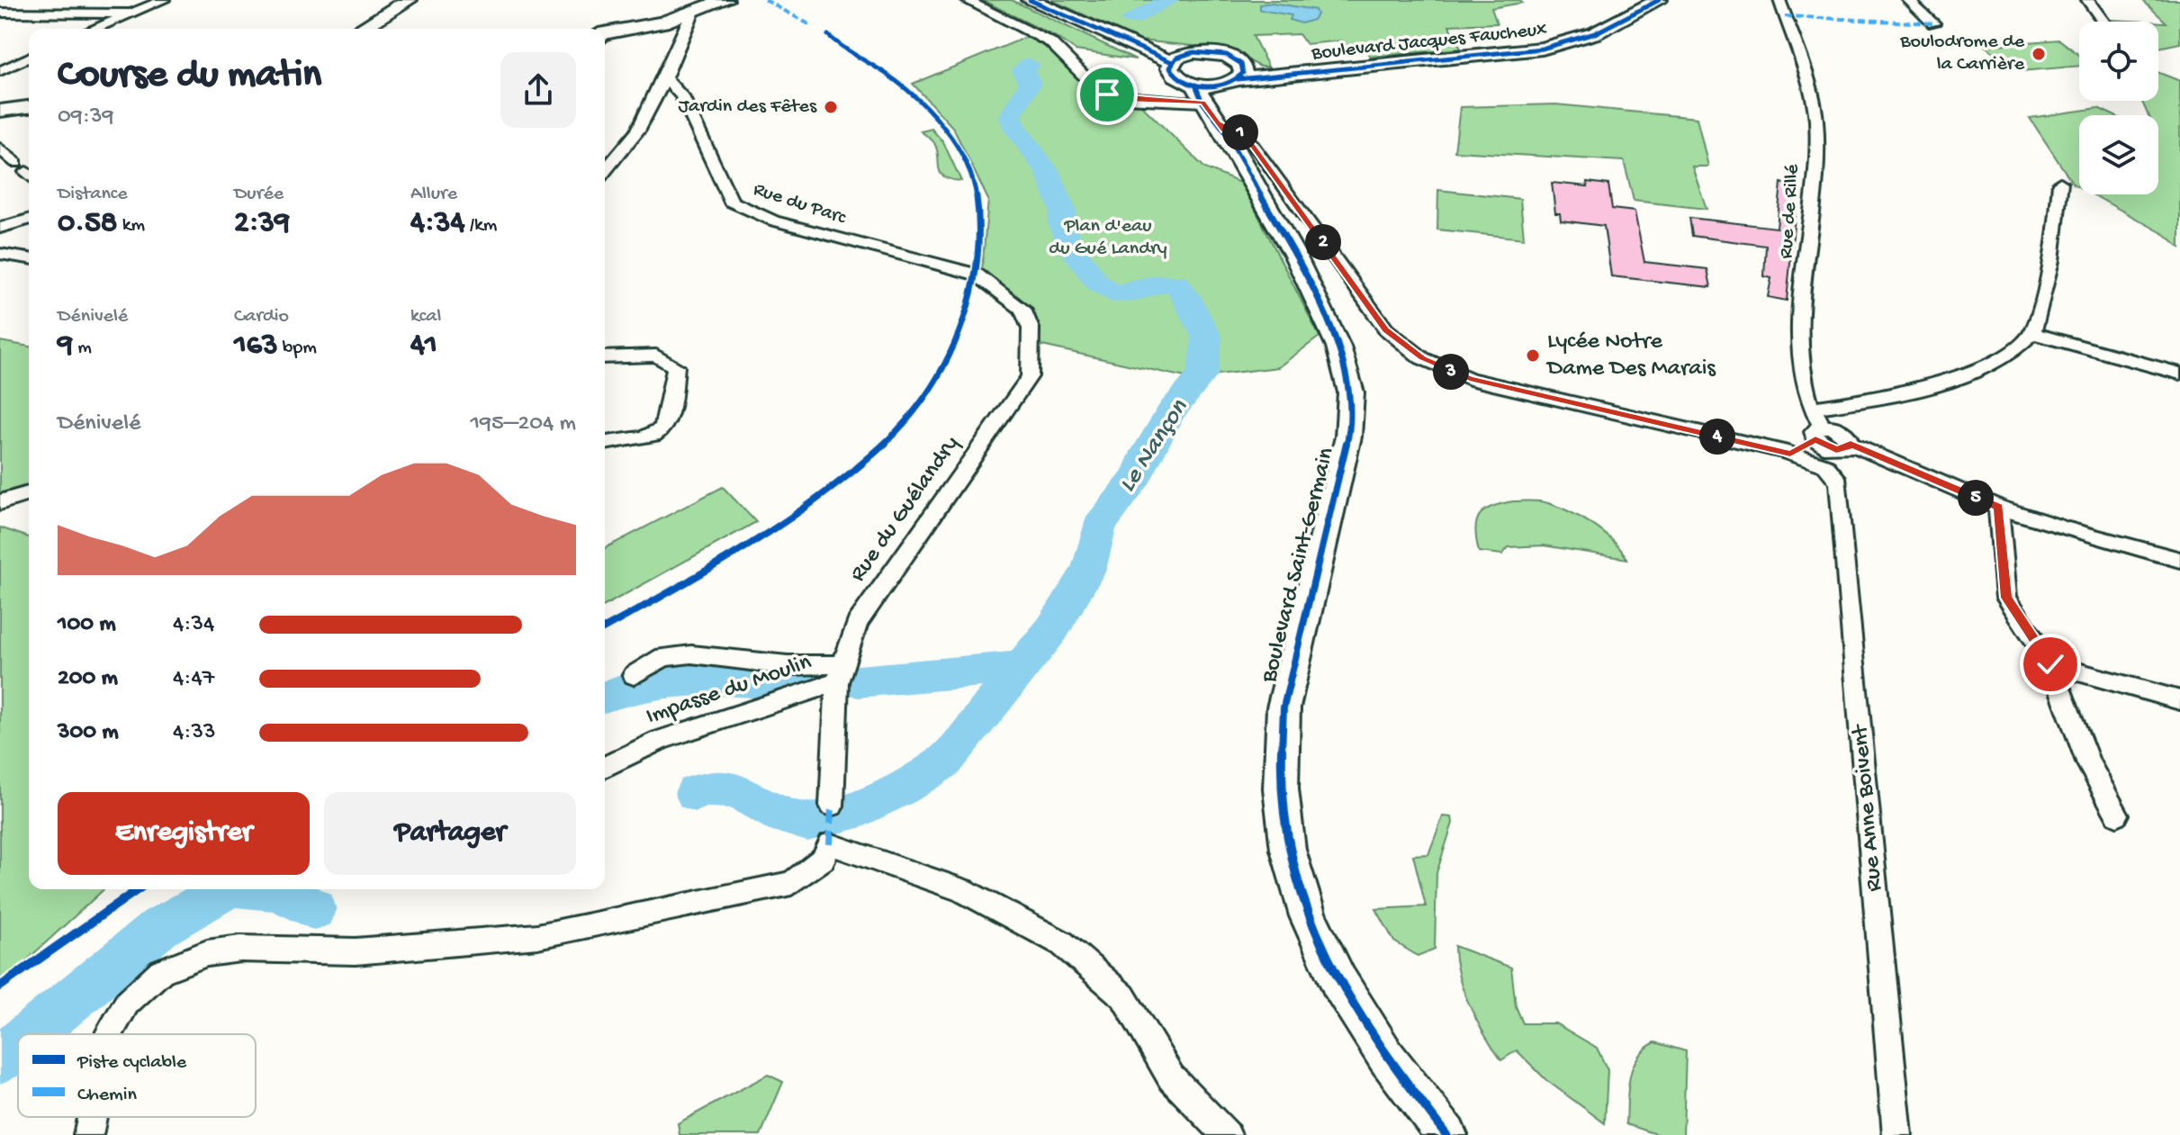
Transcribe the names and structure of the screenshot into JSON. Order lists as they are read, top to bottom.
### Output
{
  "streets": {
    "main road": ["Boulevard Jacques Faucheux", "Boulevard Saint-Germain"],
    "street": [
      "Rue du Parc",
      "Rue de Rillé",
      "Rue du Guélandry",
      "Impasse du Moulin",
      "Rue Anne Boivent"
    ]
  },
  "crossings": [
    ["Boulevard Jacques Faucheux", "Boulevard Saint-Germain"],
    ["Rue du Parc", "Rue du Guélandry"],
    ["Rue du Guélandry", "Impasse du Moulin"]
  ],
  "water": ["Le Nançon"],
  "parks": ["Plan d'eau du Gué Landry"],
  "places": ["Boulodrome de la Carrière", "Jardin des Fêtes", "Lycée Notre Dame Des Marais"],
  "legend": ["Piste cyclable", "Chemin"],
  "page": {
    "heading": ["Course du matin", "09:39"],
    "pins": [
      "1",
      "2",
      "3",
      "4",
      "5"
    ],
    "stats": [
      ["Distance", "0.58 km"],
      ["Durée", "2:39"],
      ["Allure", "4:34 /km"],
      ["Dénivelé", "9 m"],
      ["Cardio", "163 bpm"],
      ["kcal", "41"]
    ],
    "chart": ["Dénivelé", "195–204 m"],
    "list": [
      {
        "name": "100 m",
        "note": "4:34"
      },
      {
        "name": "200 m",
        "note": "4:47"
      },
      {
        "name": "300 m",
        "note": "4:33"
      }
    ],
    "buttons": ["Enregistrer", "Partager"]
  }
}
